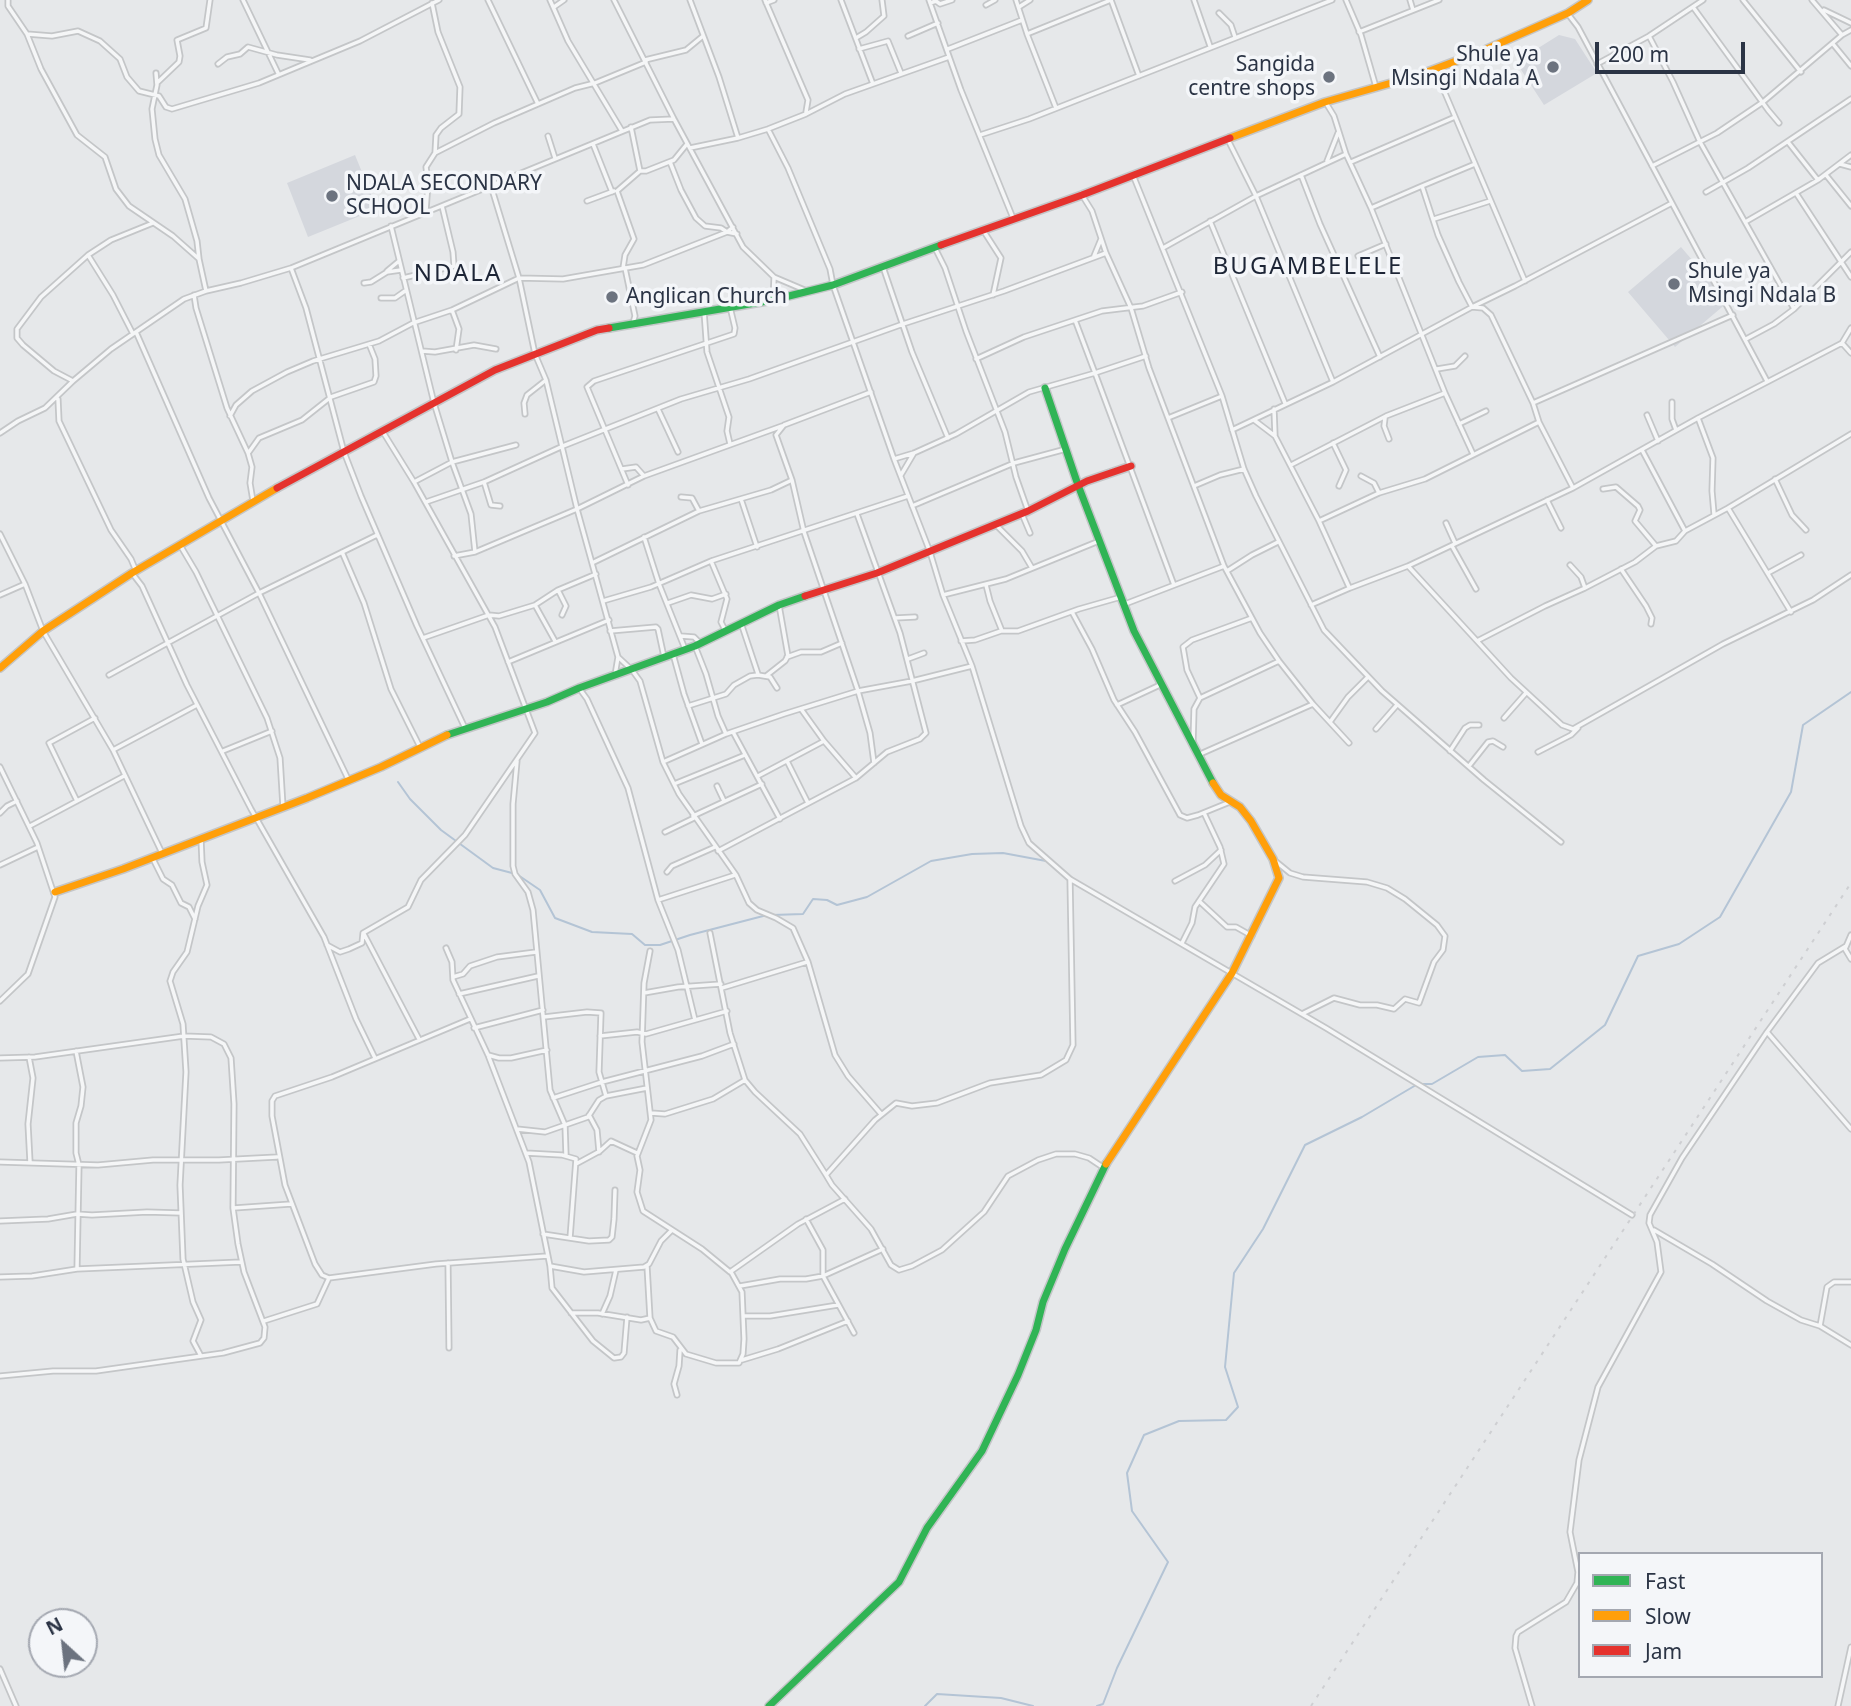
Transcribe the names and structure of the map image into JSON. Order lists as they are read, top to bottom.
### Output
{
  "districts": ["BUGAMBELELE", "NDALA"],
  "places": [
    "Shule ya Msingi Ndala A",
    "Sangida centre shops",
    "NDALA SECONDARY SCHOOL",
    "Shule ya Msingi Ndala B",
    "Anglican Church"
  ],
  "legend": ["Fast", "Slow", "Jam"],
  "scale_bar": "200 m",
  "north": "top left"
}
